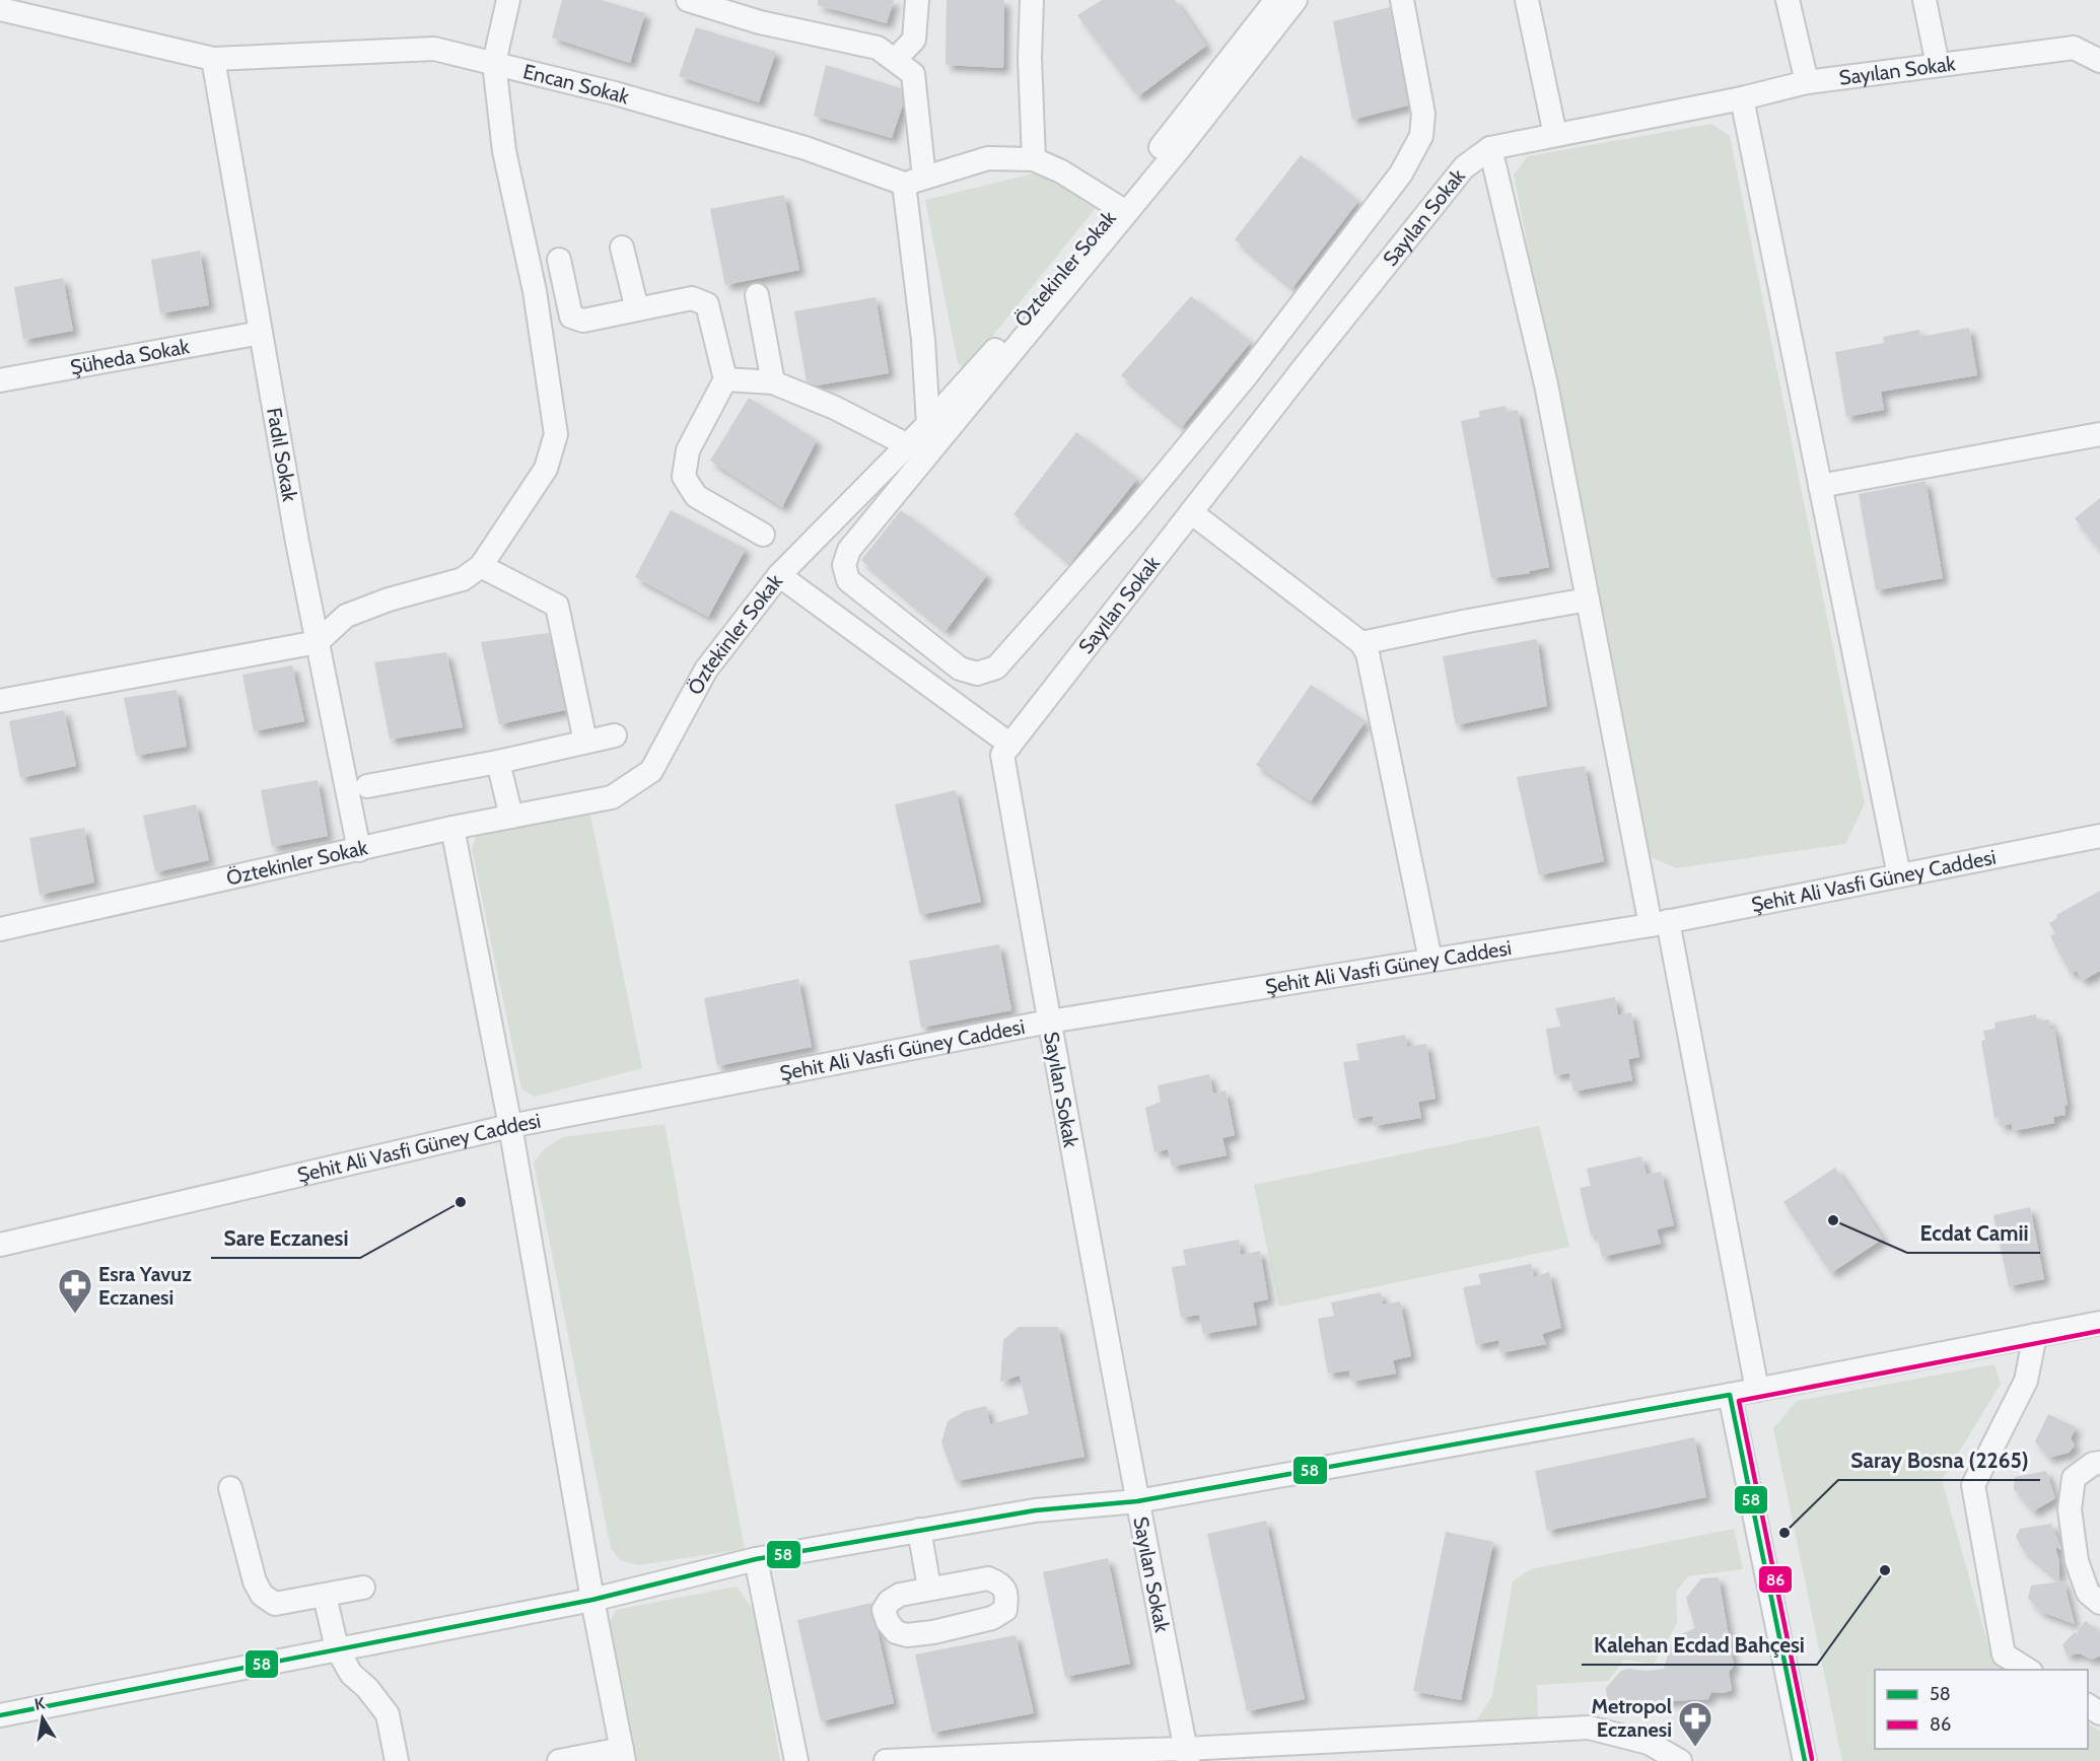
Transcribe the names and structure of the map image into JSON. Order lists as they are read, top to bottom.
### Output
{
  "streets": {
    "street": [
      "Sayılan Sokak",
      "Encan Sokak",
      "Öztekinler Sokak",
      "Şüheda Sokak",
      "Fadıl Sokak",
      "Şehit Ali Vasfi Güney Caddesi"
    ]
  },
  "crossings": [
    ["Sayılan Sokak", "Şehit Ali Vasfi Güney Caddesi"],
    ["Encan Sokak", "Fadıl Sokak"],
    ["Öztekinler Sokak", "Fadıl Sokak"],
    ["Şüheda Sokak", "Fadıl Sokak"]
  ],
  "places": {
    "other": [
      "Sare Eczanesi",
      "Ecdat Camii",
      "Saray Bosna (2265)",
      "Kalehan Ecdad Bahçesi"
    ],
    "pharmacy": ["Esra Yavuz Eczanesi", "Metropol Eczanesi"]
  },
  "lines": ["transit line 86", "transit line 58"],
  "legend": ["58", "86"],
  "north": "top"
}
